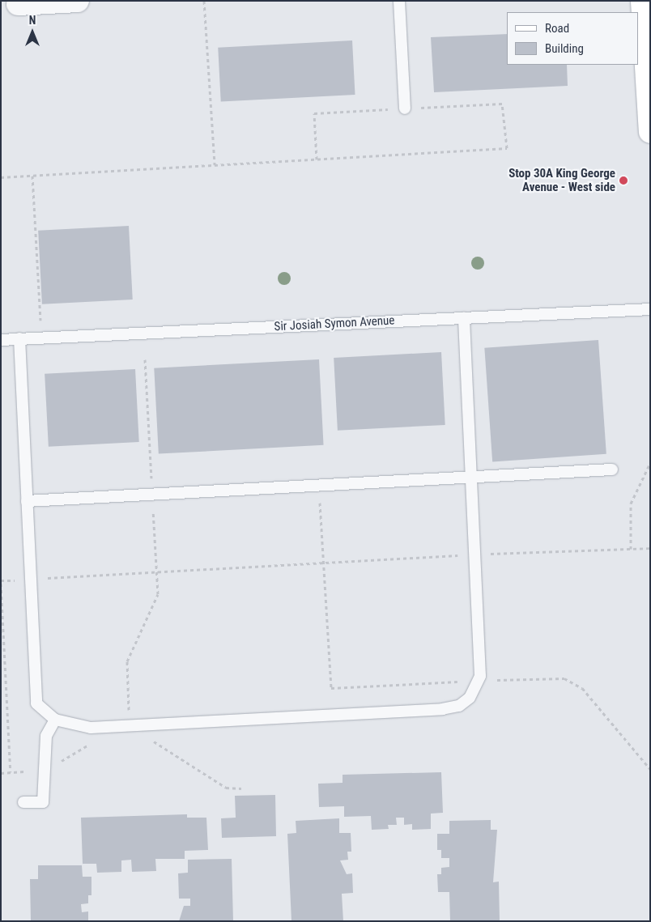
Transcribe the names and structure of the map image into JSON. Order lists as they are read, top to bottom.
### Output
{
  "streets": {
    "lane": ["Sir Josiah Symon Avenue"]
  },
  "places": ["Stop 30A King George Avenue - West side"],
  "legend": ["Road", "Building"],
  "north": "top"
}
